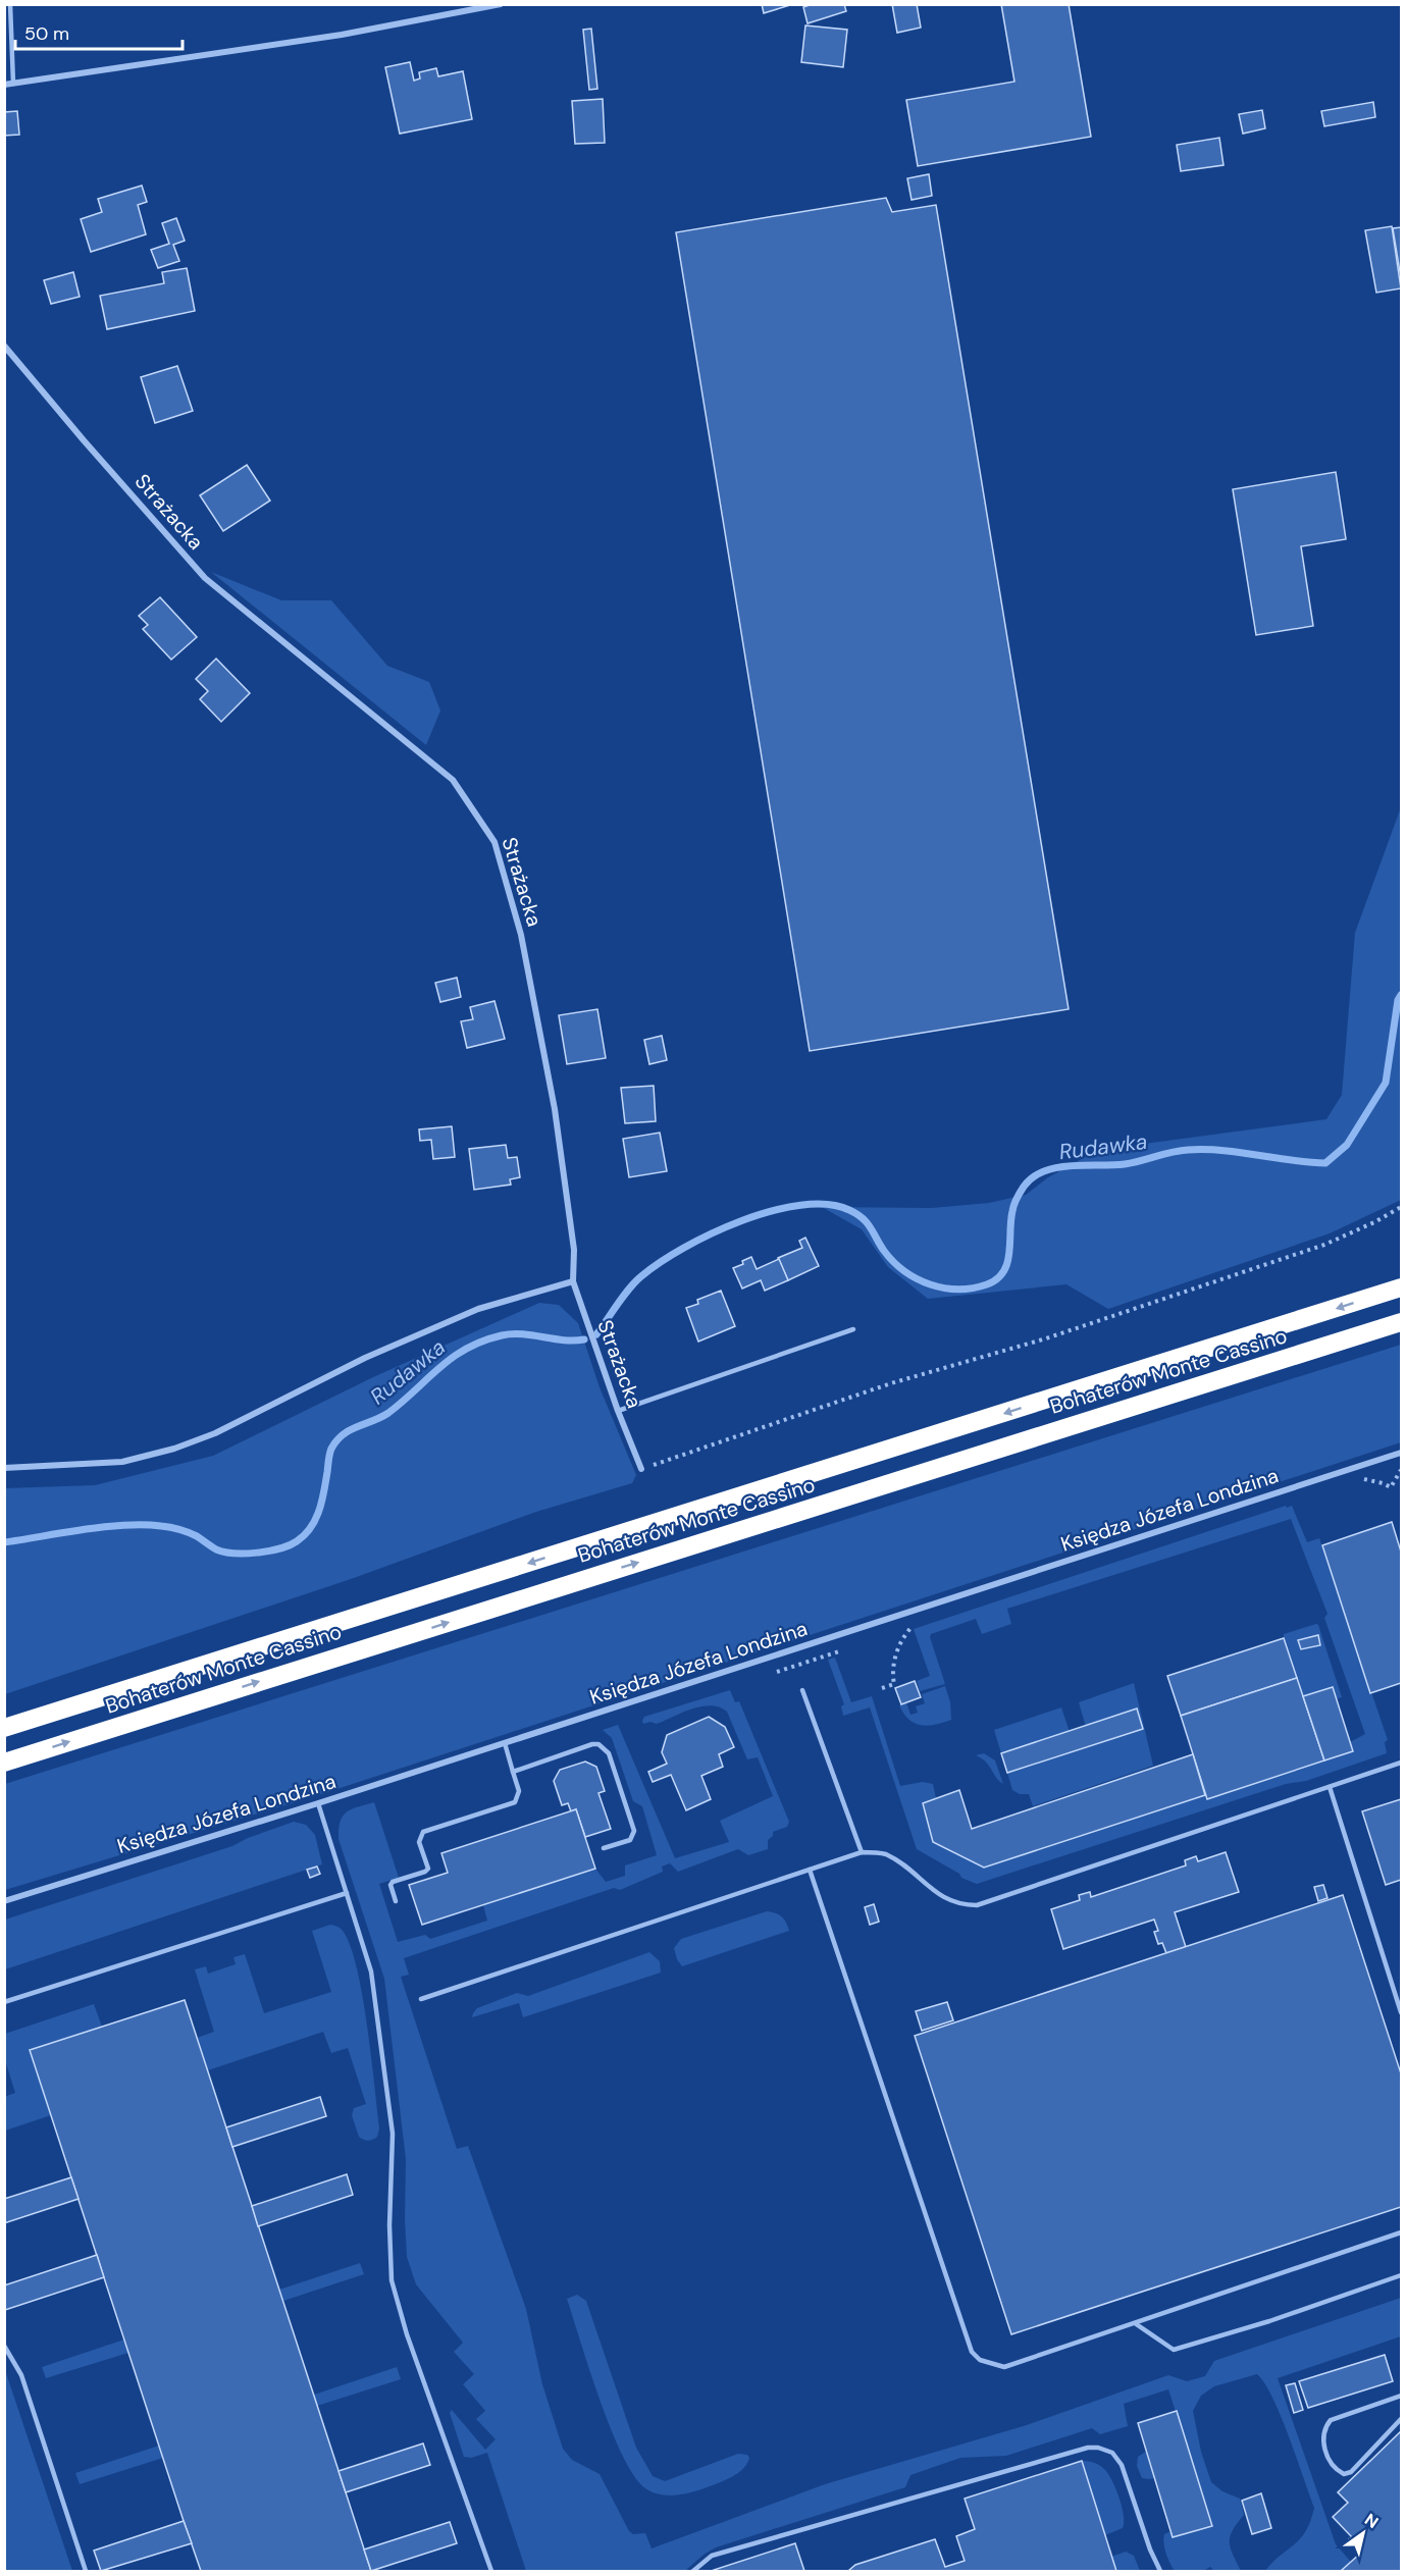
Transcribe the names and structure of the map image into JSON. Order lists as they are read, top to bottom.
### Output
{
  "streets": {
    "highway": ["Bohaterów Monte Cassino"],
    "street": ["Strażacka", "Księdza Józefa Londzina"]
  },
  "water": ["Rudawka"],
  "scale_bar": "50 m",
  "north": "top right"
}
